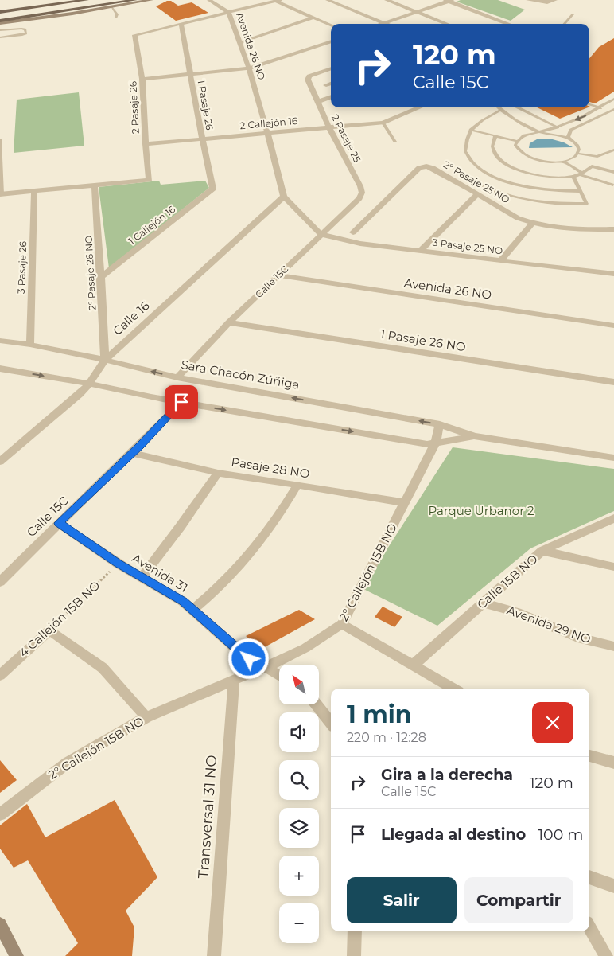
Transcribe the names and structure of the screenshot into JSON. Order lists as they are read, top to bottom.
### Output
{
  "streets": {
    "street": [
      "Avenida 26 NO",
      "1 Pasaje 26",
      "2 Pasaje 26",
      "2 Callejón 16",
      "2 Pasaje 25",
      "2° Pasaje 25 NO",
      "1 Callejón 16",
      "3 Pasaje 25 NO",
      "3 Pasaje 26",
      "2° Pasaje 26 NO",
      "Calle 15C",
      "Calle 16",
      "1 Pasaje 26 NO",
      "Sara Chacón Zúñiga",
      "Pasaje 28 NO",
      "2° Callejón 15B NO",
      "Avenida 31",
      "Calle 15B NO",
      "4 Callejón 15B NO",
      "Avenida 29 NO",
      "Transversal 31 NO"
    ]
  },
  "crossings": [
    ["Avenida 26 NO", "2 Callejón 16"],
    ["Avenida 26 NO", "Calle 15C"],
    ["Avenida 26 NO", "Calle 16"],
    ["1 Pasaje 26", "2 Pasaje 26"],
    ["1 Pasaje 26", "2 Callejón 16"],
    ["1 Pasaje 26", "1 Callejón 16"],
    ["2 Pasaje 26", "2 Callejón 16"],
    ["2 Pasaje 26", "2° Pasaje 26 NO"],
    ["2 Callejón 16", "2 Pasaje 25"],
    ["2 Pasaje 25", "Calle 15C"],
    ["1 Callejón 16", "2° Pasaje 26 NO"],
    ["3 Pasaje 25 NO", "Calle 15C"],
    ["3 Pasaje 26", "Sara Chacón Zúñiga"],
    ["2° Pasaje 26 NO", "Calle 16"],
    ["2° Pasaje 26 NO", "Sara Chacón Zúñiga"],
    ["Calle 15C", "1 Pasaje 26 NO"],
    ["Calle 15C", "Sara Chacón Zúñiga"],
    ["Calle 15C", "Pasaje 28 NO"],
    ["Calle 15C", "Avenida 31"],
    ["Calle 16", "Sara Chacón Zúñiga"],
    ["Sara Chacón Zúñiga", "2° Callejón 15B NO"],
    ["Pasaje 28 NO", "2° Callejón 15B NO"],
    ["2° Callejón 15B NO", "Avenida 31"],
    ["2° Callejón 15B NO", "Transversal 31 NO"],
    ["Avenida 31", "4 Callejón 15B NO"],
    ["Calle 15B NO", "Avenida 29 NO"]
  ],
  "parks": ["Parque Urbanor 2"],
  "north": "top left",
  "page": {
    "turn": ["120 m", "Calle 15C"],
    "map_buttons": ["+", "−"],
    "heading": ["1 min", "220 m · 12:28"],
    "list": [
      {
        "name": "Gira a la derecha",
        "note": "Calle 15C",
        "value": "120 m"
      },
      {
        "name": "Llegada al destino",
        "value": "100 m"
      }
    ],
    "buttons": ["Salir", "Compartir"]
  }
}
